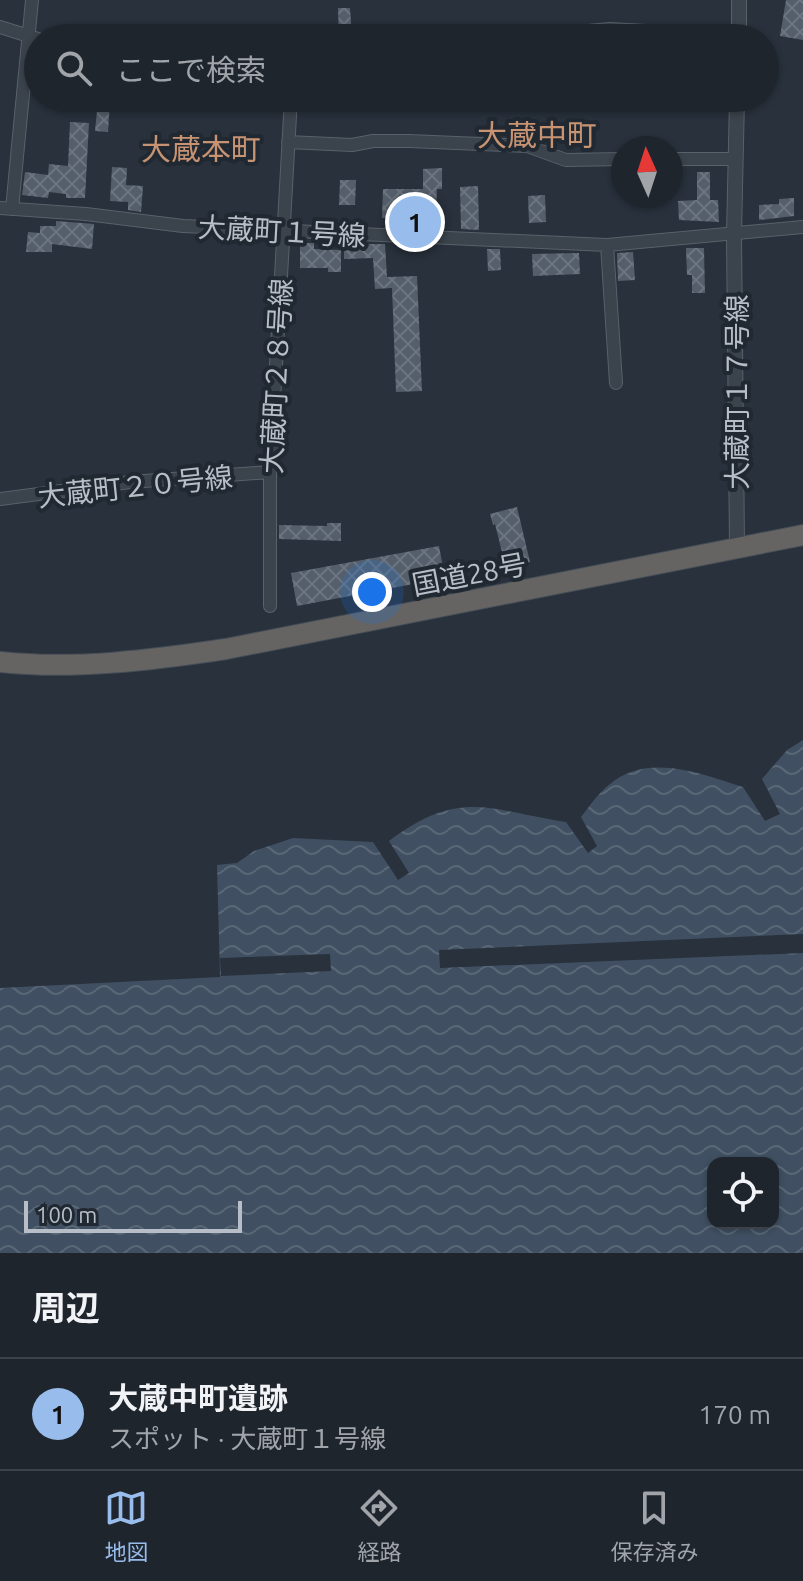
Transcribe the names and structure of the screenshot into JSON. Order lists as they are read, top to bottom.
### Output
{
  "streets": {
    "highway": ["国道28号"],
    "street": [
      "大蔵町１号線",
      "大蔵町２８号線",
      "大蔵町１７号線",
      "大蔵町２０号線"
    ]
  },
  "crossings": [
    ["大蔵町１号線", "大蔵町２８号線"],
    ["大蔵町１号線", "大蔵町１７号線"],
    ["大蔵町２８号線", "大蔵町２０号線"],
    ["大蔵町１７号線", "国道28号"]
  ],
  "districts": ["大蔵中町", "大蔵本町"],
  "scale_bar": "100 m",
  "north": "top",
  "page": {
    "search": "ここで検索",
    "pins": "1",
    "scale": "100 m",
    "heading": "周辺",
    "list": [
      {
        "mark": "1",
        "name": "大蔵中町遺跡",
        "note": "スポット · 大蔵町１号線",
        "value": "170 m"
      }
    ],
    "nav": ["地図", "経路", "保存済み"]
  }
}
